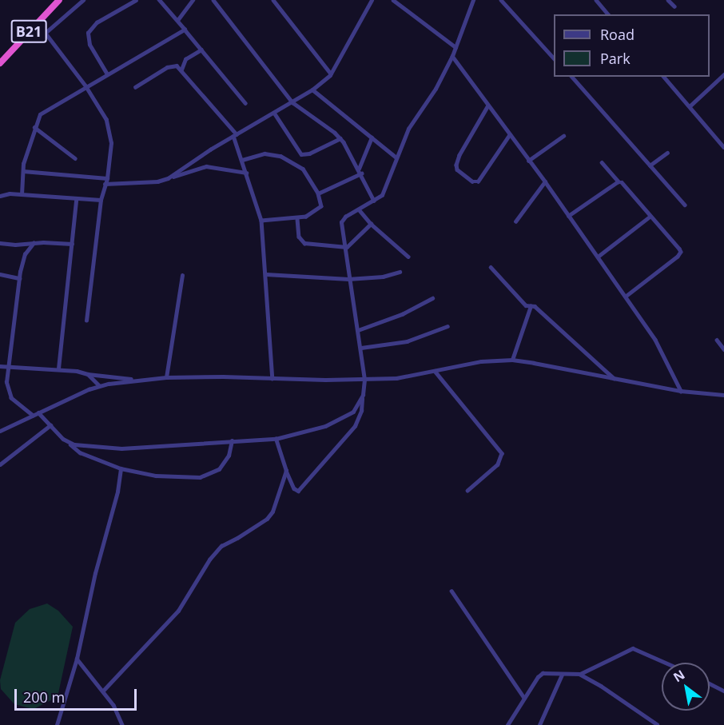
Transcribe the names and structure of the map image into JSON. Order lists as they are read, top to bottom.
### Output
{
  "streets": {
    "highway": ["B21"]
  },
  "legend": ["Road", "Park"],
  "scale_bar": "200 m",
  "north": "top left"
}
